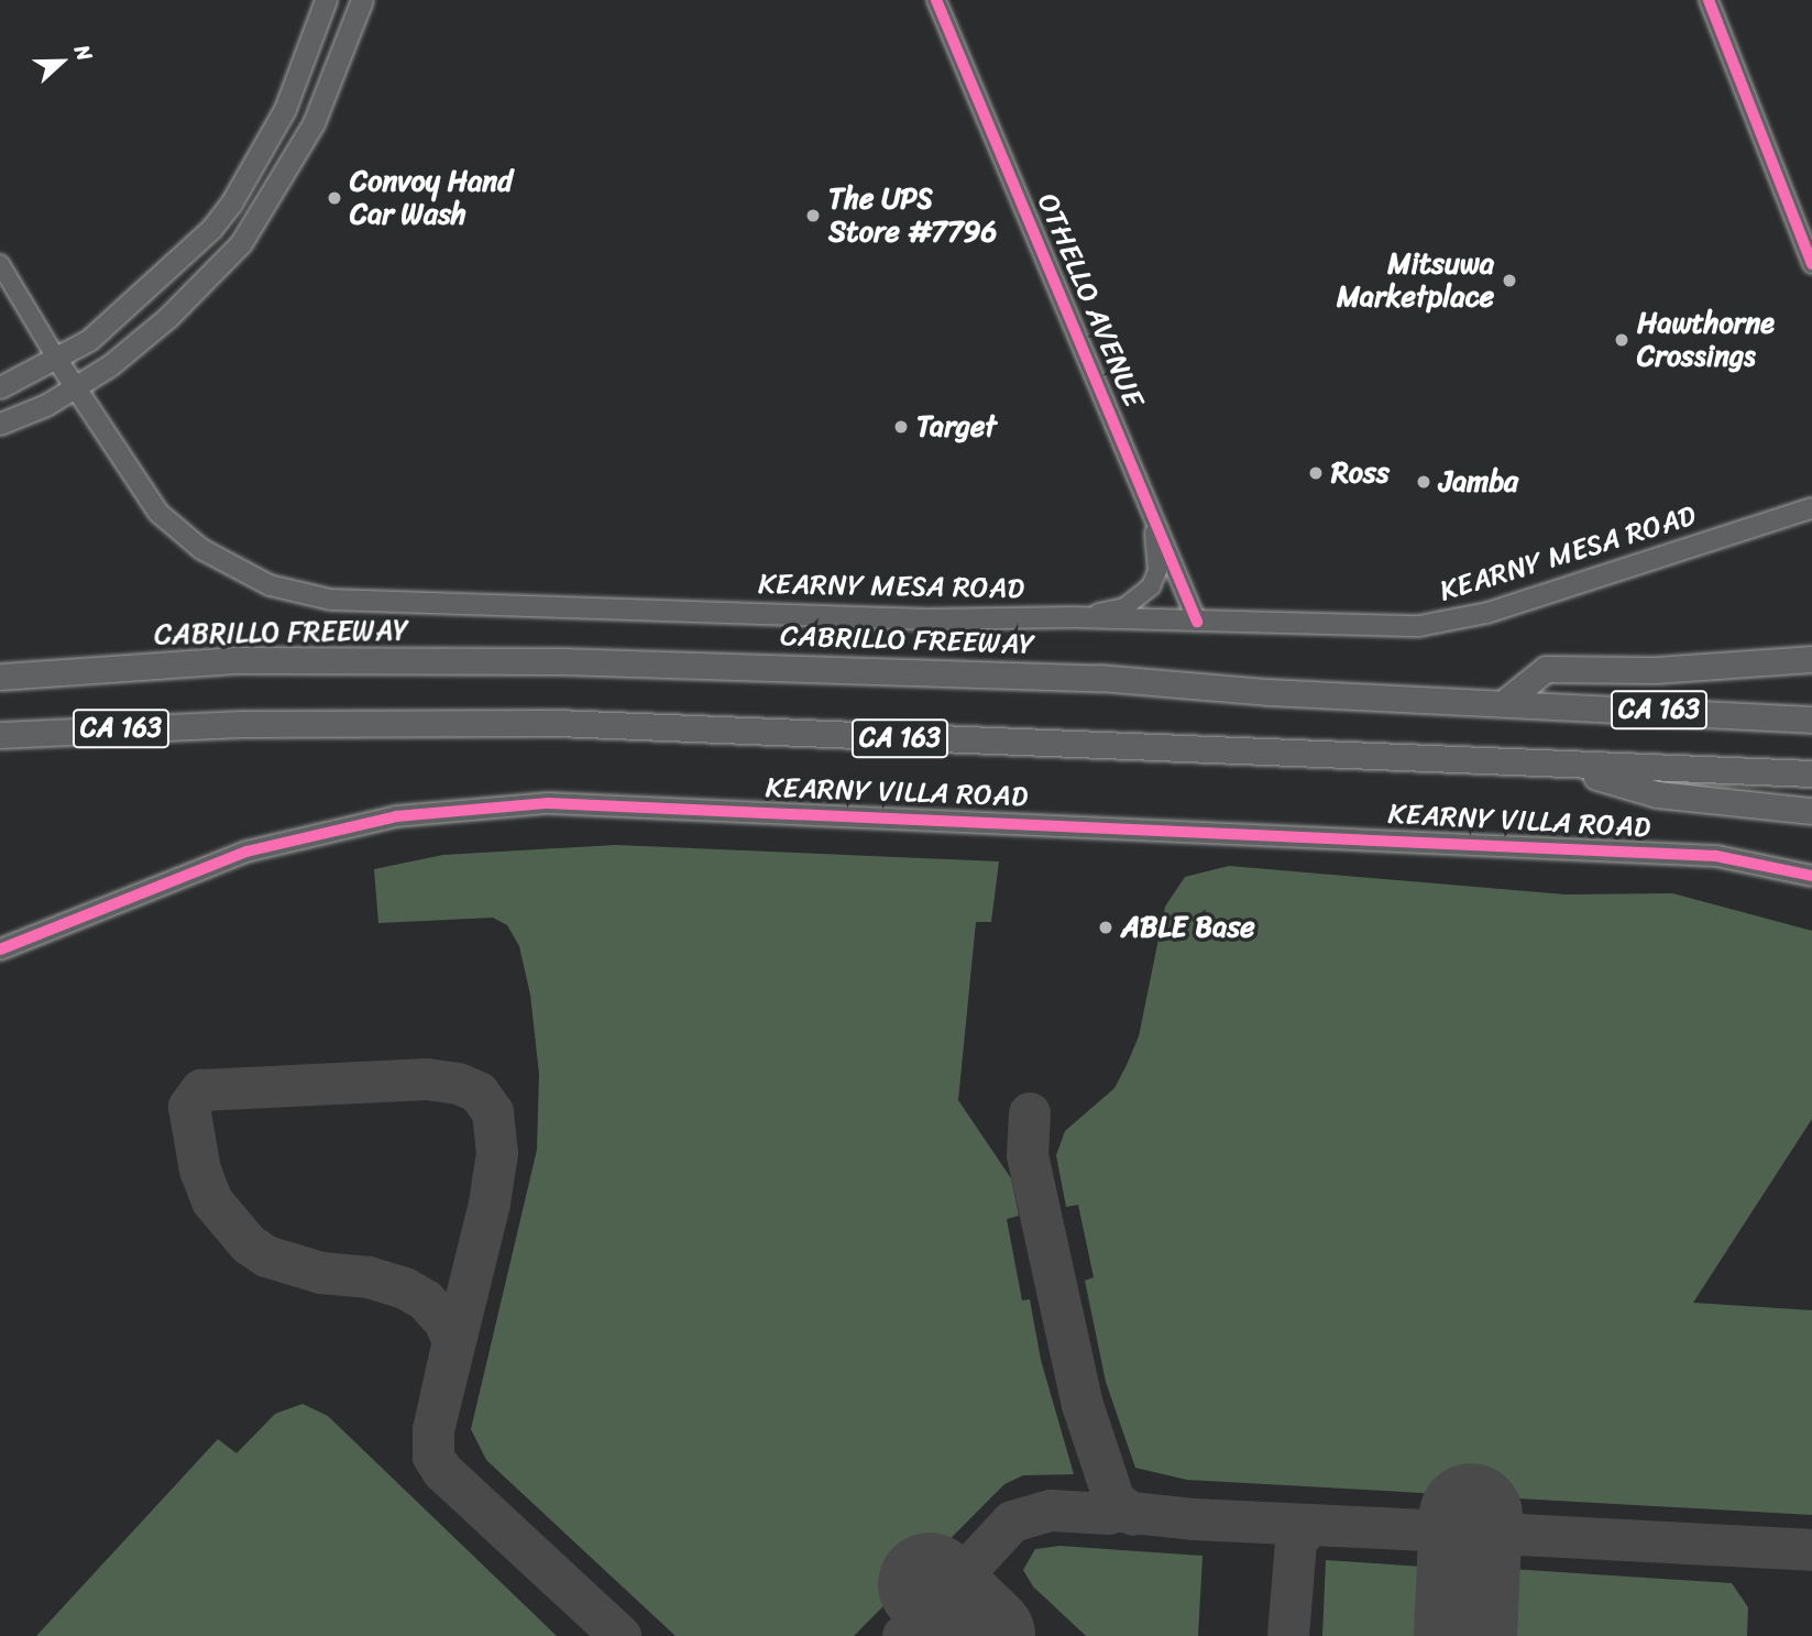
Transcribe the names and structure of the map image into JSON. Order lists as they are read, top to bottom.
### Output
{
  "streets": {
    "highway": ["CABRILLO FREEWAY", "CA 163"],
    "main road": ["KEARNY MESA ROAD", "KEARNY VILLA ROAD"],
    "street": ["OTHELLO AVENUE"]
  },
  "crossings": [
    ["OTHELLO AVENUE", "KEARNY MESA ROAD"]
  ],
  "places": [
    "Convoy Hand Car Wash",
    "The UPS Store #7796",
    "Mitsuwa Marketplace",
    "Hawthorne Crossings",
    "Target",
    "Ross",
    "Jamba",
    "ABLE Base"
  ],
  "north": "right"
}
